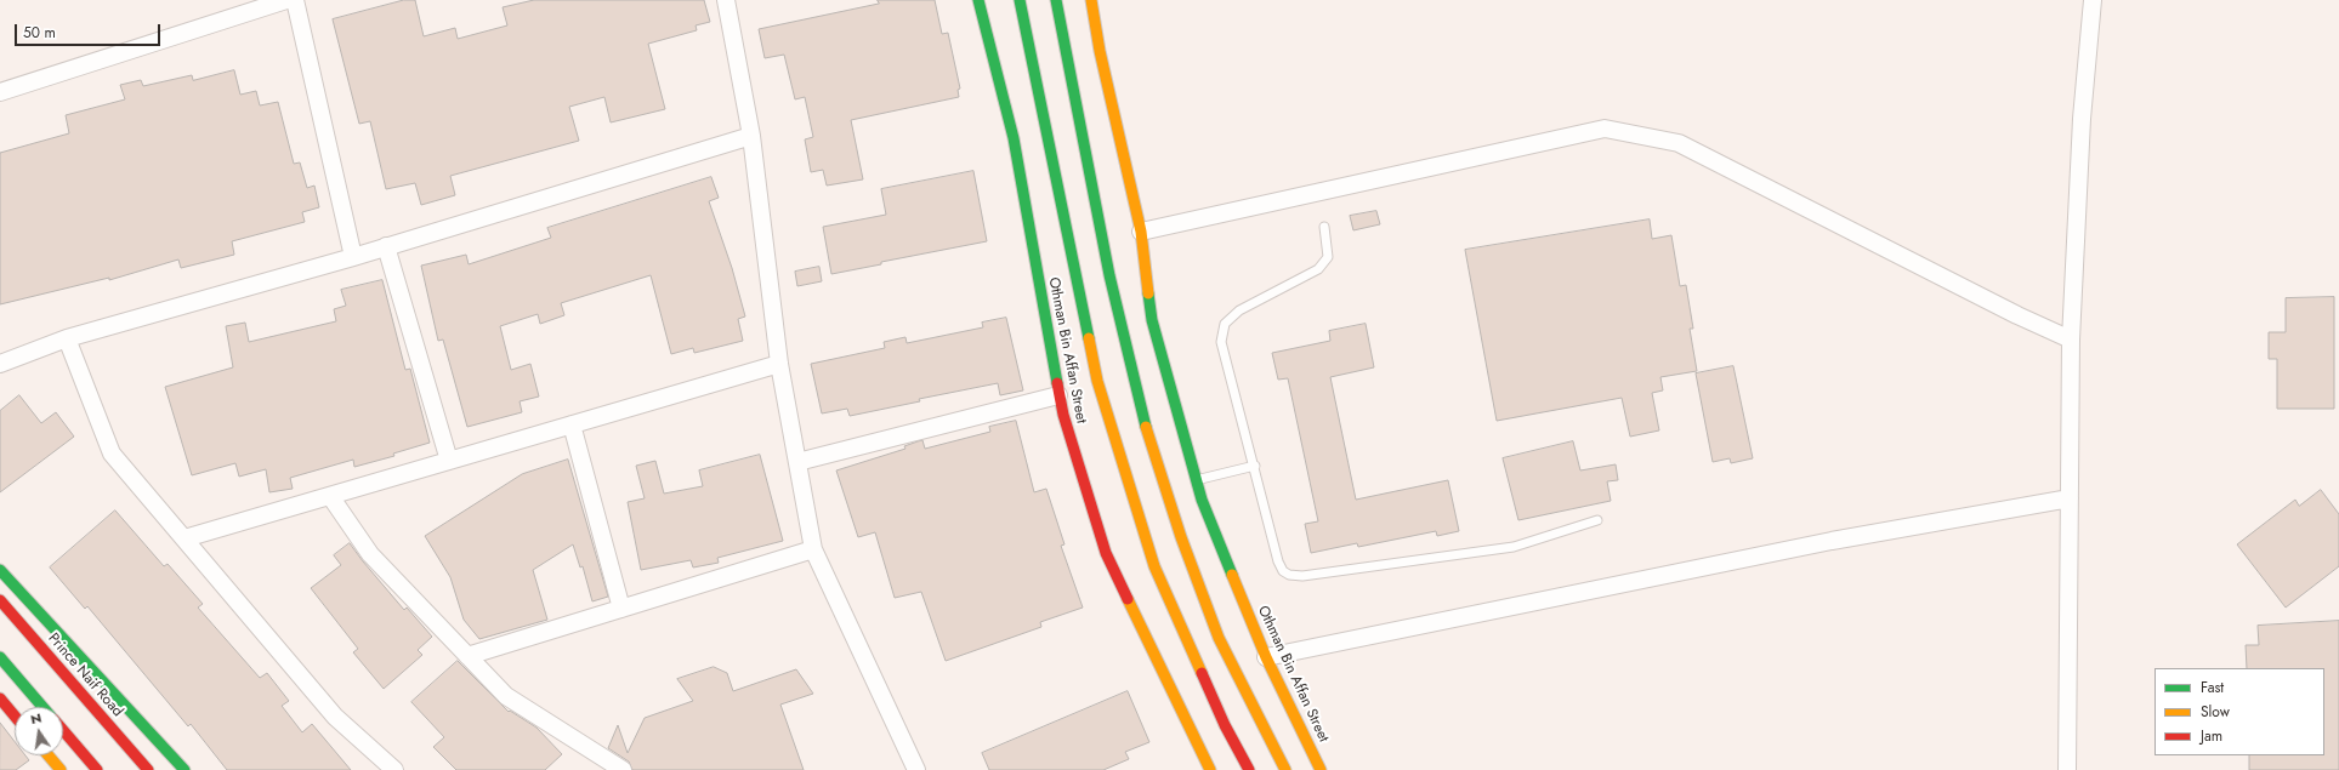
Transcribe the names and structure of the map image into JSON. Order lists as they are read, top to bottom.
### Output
{
  "streets": {
    "main road": ["Othman Bin Affan Street", "Prince Naif Road"]
  },
  "legend": ["Fast", "Slow", "Jam"],
  "scale_bar": "50 m",
  "north": "top"
}
